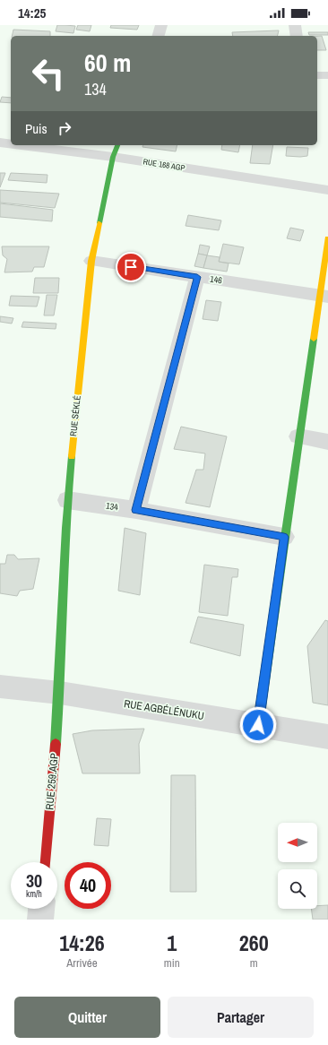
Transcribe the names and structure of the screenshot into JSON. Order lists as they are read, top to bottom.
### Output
{
  "streets": {
    "street": [
      "RUE 168 AGP",
      "146",
      "RUE SÉKLÉ",
      "134",
      "RUE AGBÉLÉNUKU",
      "RUE 259.AGP"
    ]
  },
  "crossings": [
    ["RUE 168 AGP", "RUE SÉKLÉ"],
    ["146", "RUE SÉKLÉ"],
    ["RUE SÉKLÉ", "134"],
    ["RUE SÉKLÉ", "RUE AGBÉLÉNUKU"],
    ["RUE SÉKLÉ", "RUE 259.AGP"],
    ["RUE AGBÉLÉNUKU", "RUE 259.AGP"]
  ],
  "north": "left",
  "page": {
    "status": "14:25",
    "turn": ["60 m", "134"],
    "then": "Puis",
    "speed": "30 km/h",
    "limit": "40",
    "eta": [
      "14:26",
      "Arrivée",
      "1",
      "min",
      "260",
      "m"
    ],
    "buttons": ["Quitter", "Partager"]
  }
}
